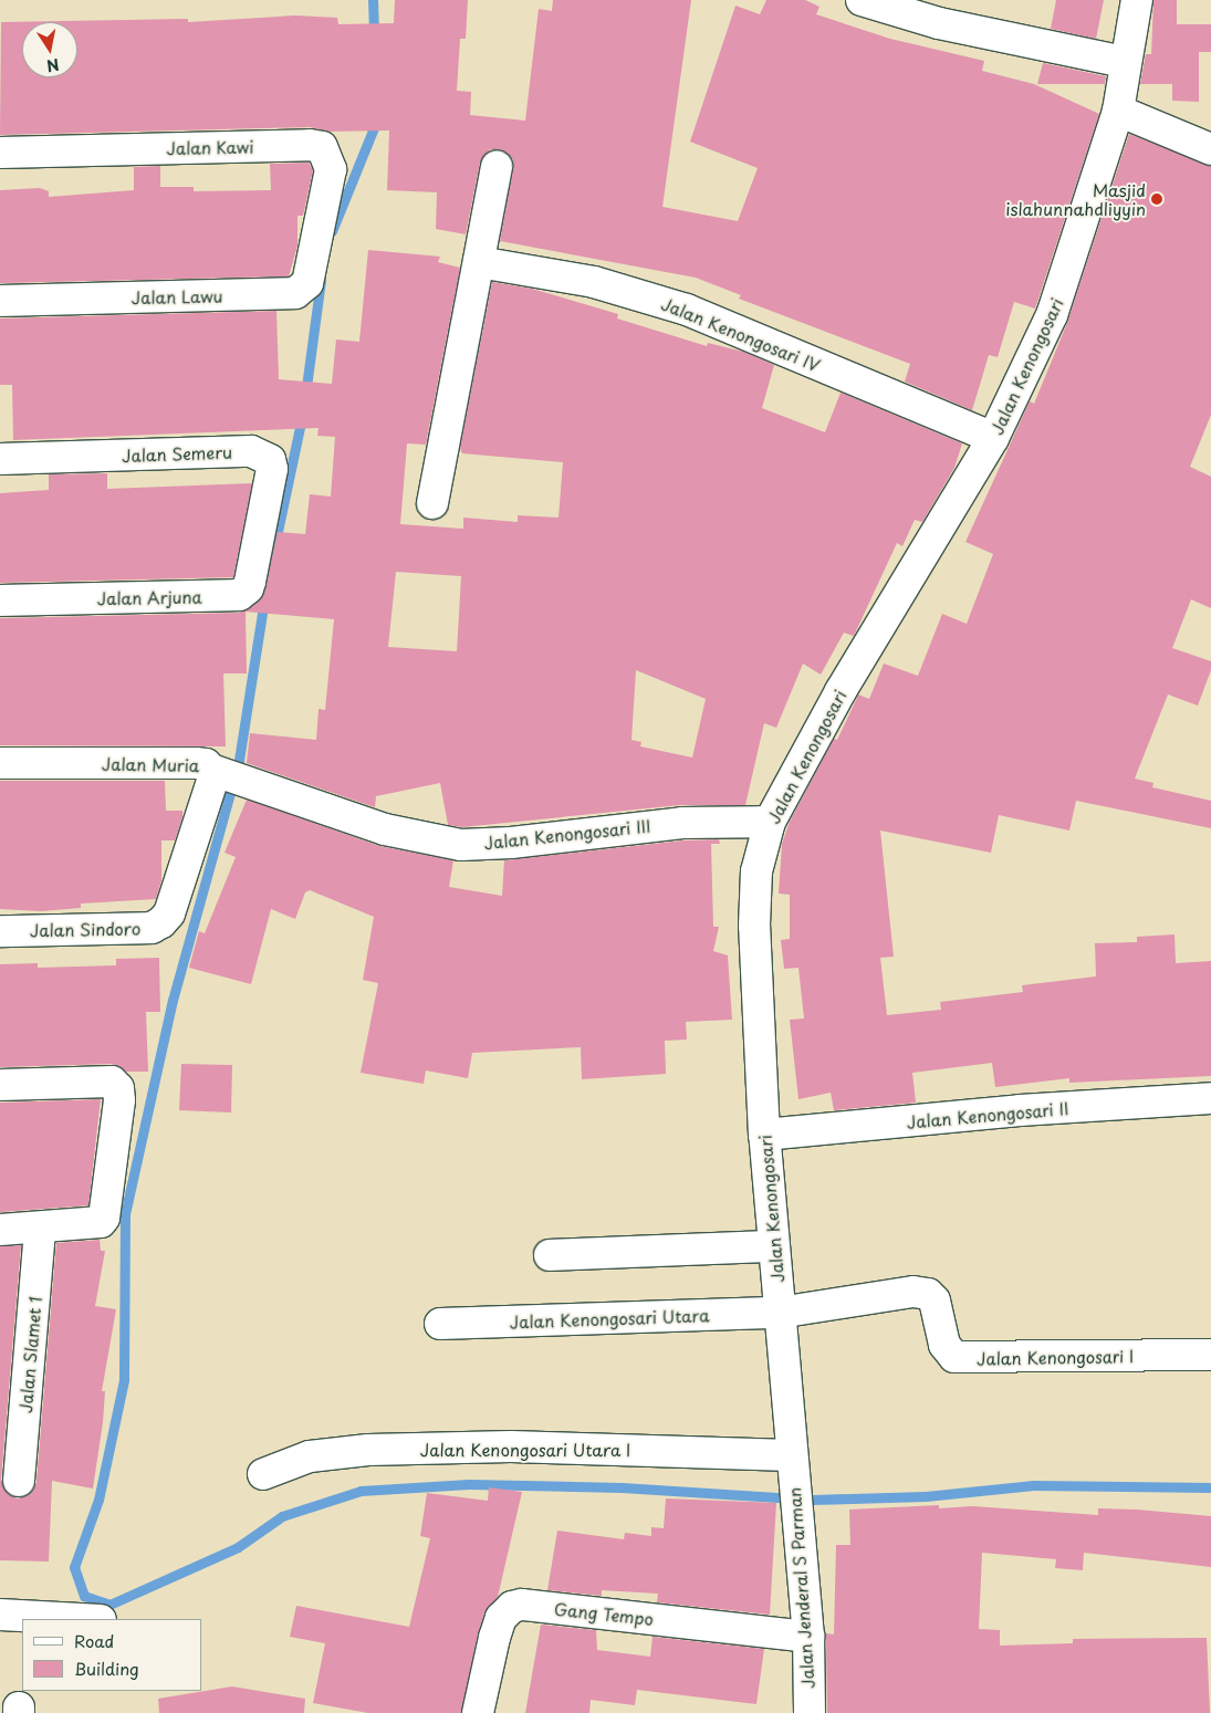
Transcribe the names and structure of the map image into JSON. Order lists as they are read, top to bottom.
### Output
{
  "streets": {
    "street": [
      "Jalan Kawi",
      "Jalan Lawu",
      "Jalan Kenongosari IV",
      "Jalan Kenongosari",
      "Jalan Semeru",
      "Jalan Arjuna",
      "Jalan Muria",
      "Jalan Kenongosari III",
      "Jalan Sindoro",
      "Jalan Kenongosari II",
      "Jalan Kenongosari Utara",
      "Jalan Slamet 1",
      "Jalan Kenongosari I",
      "Jalan Kenongosari Utara I",
      "Jalan Jenderal S Parman",
      "Gang Tempo"
    ]
  },
  "crossings": [
    ["Jalan Kawi", "Jalan Lawu"],
    ["Jalan Kenongosari IV", "Jalan Kenongosari"],
    ["Jalan Kenongosari", "Jalan Kenongosari III"],
    ["Jalan Kenongosari", "Jalan Kenongosari II"],
    ["Jalan Kenongosari", "Jalan Kenongosari Utara"],
    ["Jalan Kenongosari", "Jalan Kenongosari I"],
    ["Jalan Kenongosari", "Jalan Kenongosari Utara I"],
    ["Jalan Kenongosari", "Jalan Jenderal S Parman"],
    ["Jalan Semeru", "Jalan Arjuna"],
    ["Jalan Muria", "Jalan Kenongosari III"],
    ["Jalan Muria", "Jalan Sindoro"],
    ["Jalan Kenongosari Utara", "Jalan Kenongosari I"],
    ["Jalan Kenongosari Utara I", "Jalan Jenderal S Parman"],
    ["Jalan Jenderal S Parman", "Gang Tempo"]
  ],
  "places": ["Masjid islahunnahdliyyin"],
  "legend": ["Road", "Building"],
  "north": "bottom"
}
